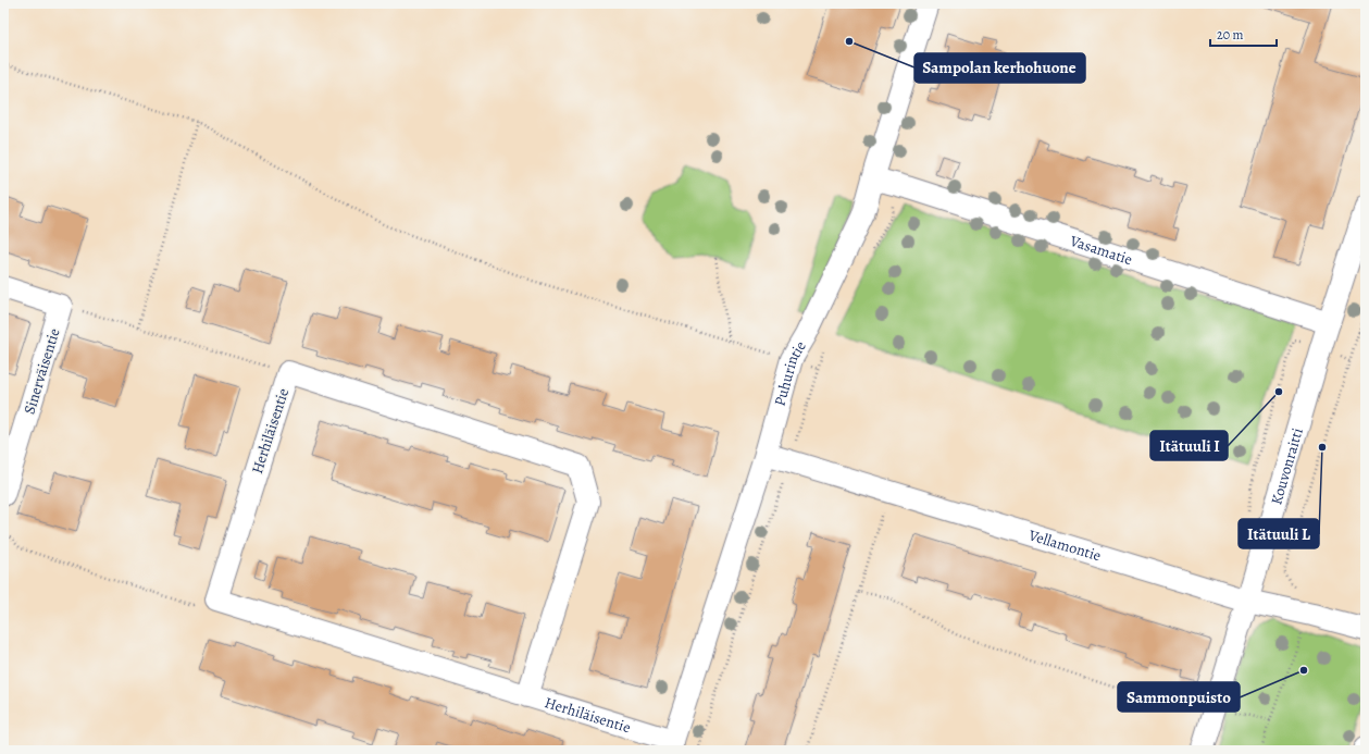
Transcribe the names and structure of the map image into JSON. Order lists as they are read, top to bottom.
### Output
{
  "streets": {
    "street": [
      "Vasamatie",
      "Sinerväisentie",
      "Puhurintie",
      "Herhiläisentie",
      "Kouvonraitti",
      "Vellamontie"
    ]
  },
  "crossings": [
    ["Vasamatie", "Puhurintie"],
    ["Vasamatie", "Kouvonraitti"],
    ["Puhurintie", "Herhiläisentie"],
    ["Puhurintie", "Vellamontie"],
    ["Kouvonraitti", "Vellamontie"]
  ],
  "places": [
    "Sampolan kerhohuone",
    "Itätuuli I",
    "Itätuuli L",
    "Sammonpuisto"
  ],
  "scale_bar": "20 m"
}
